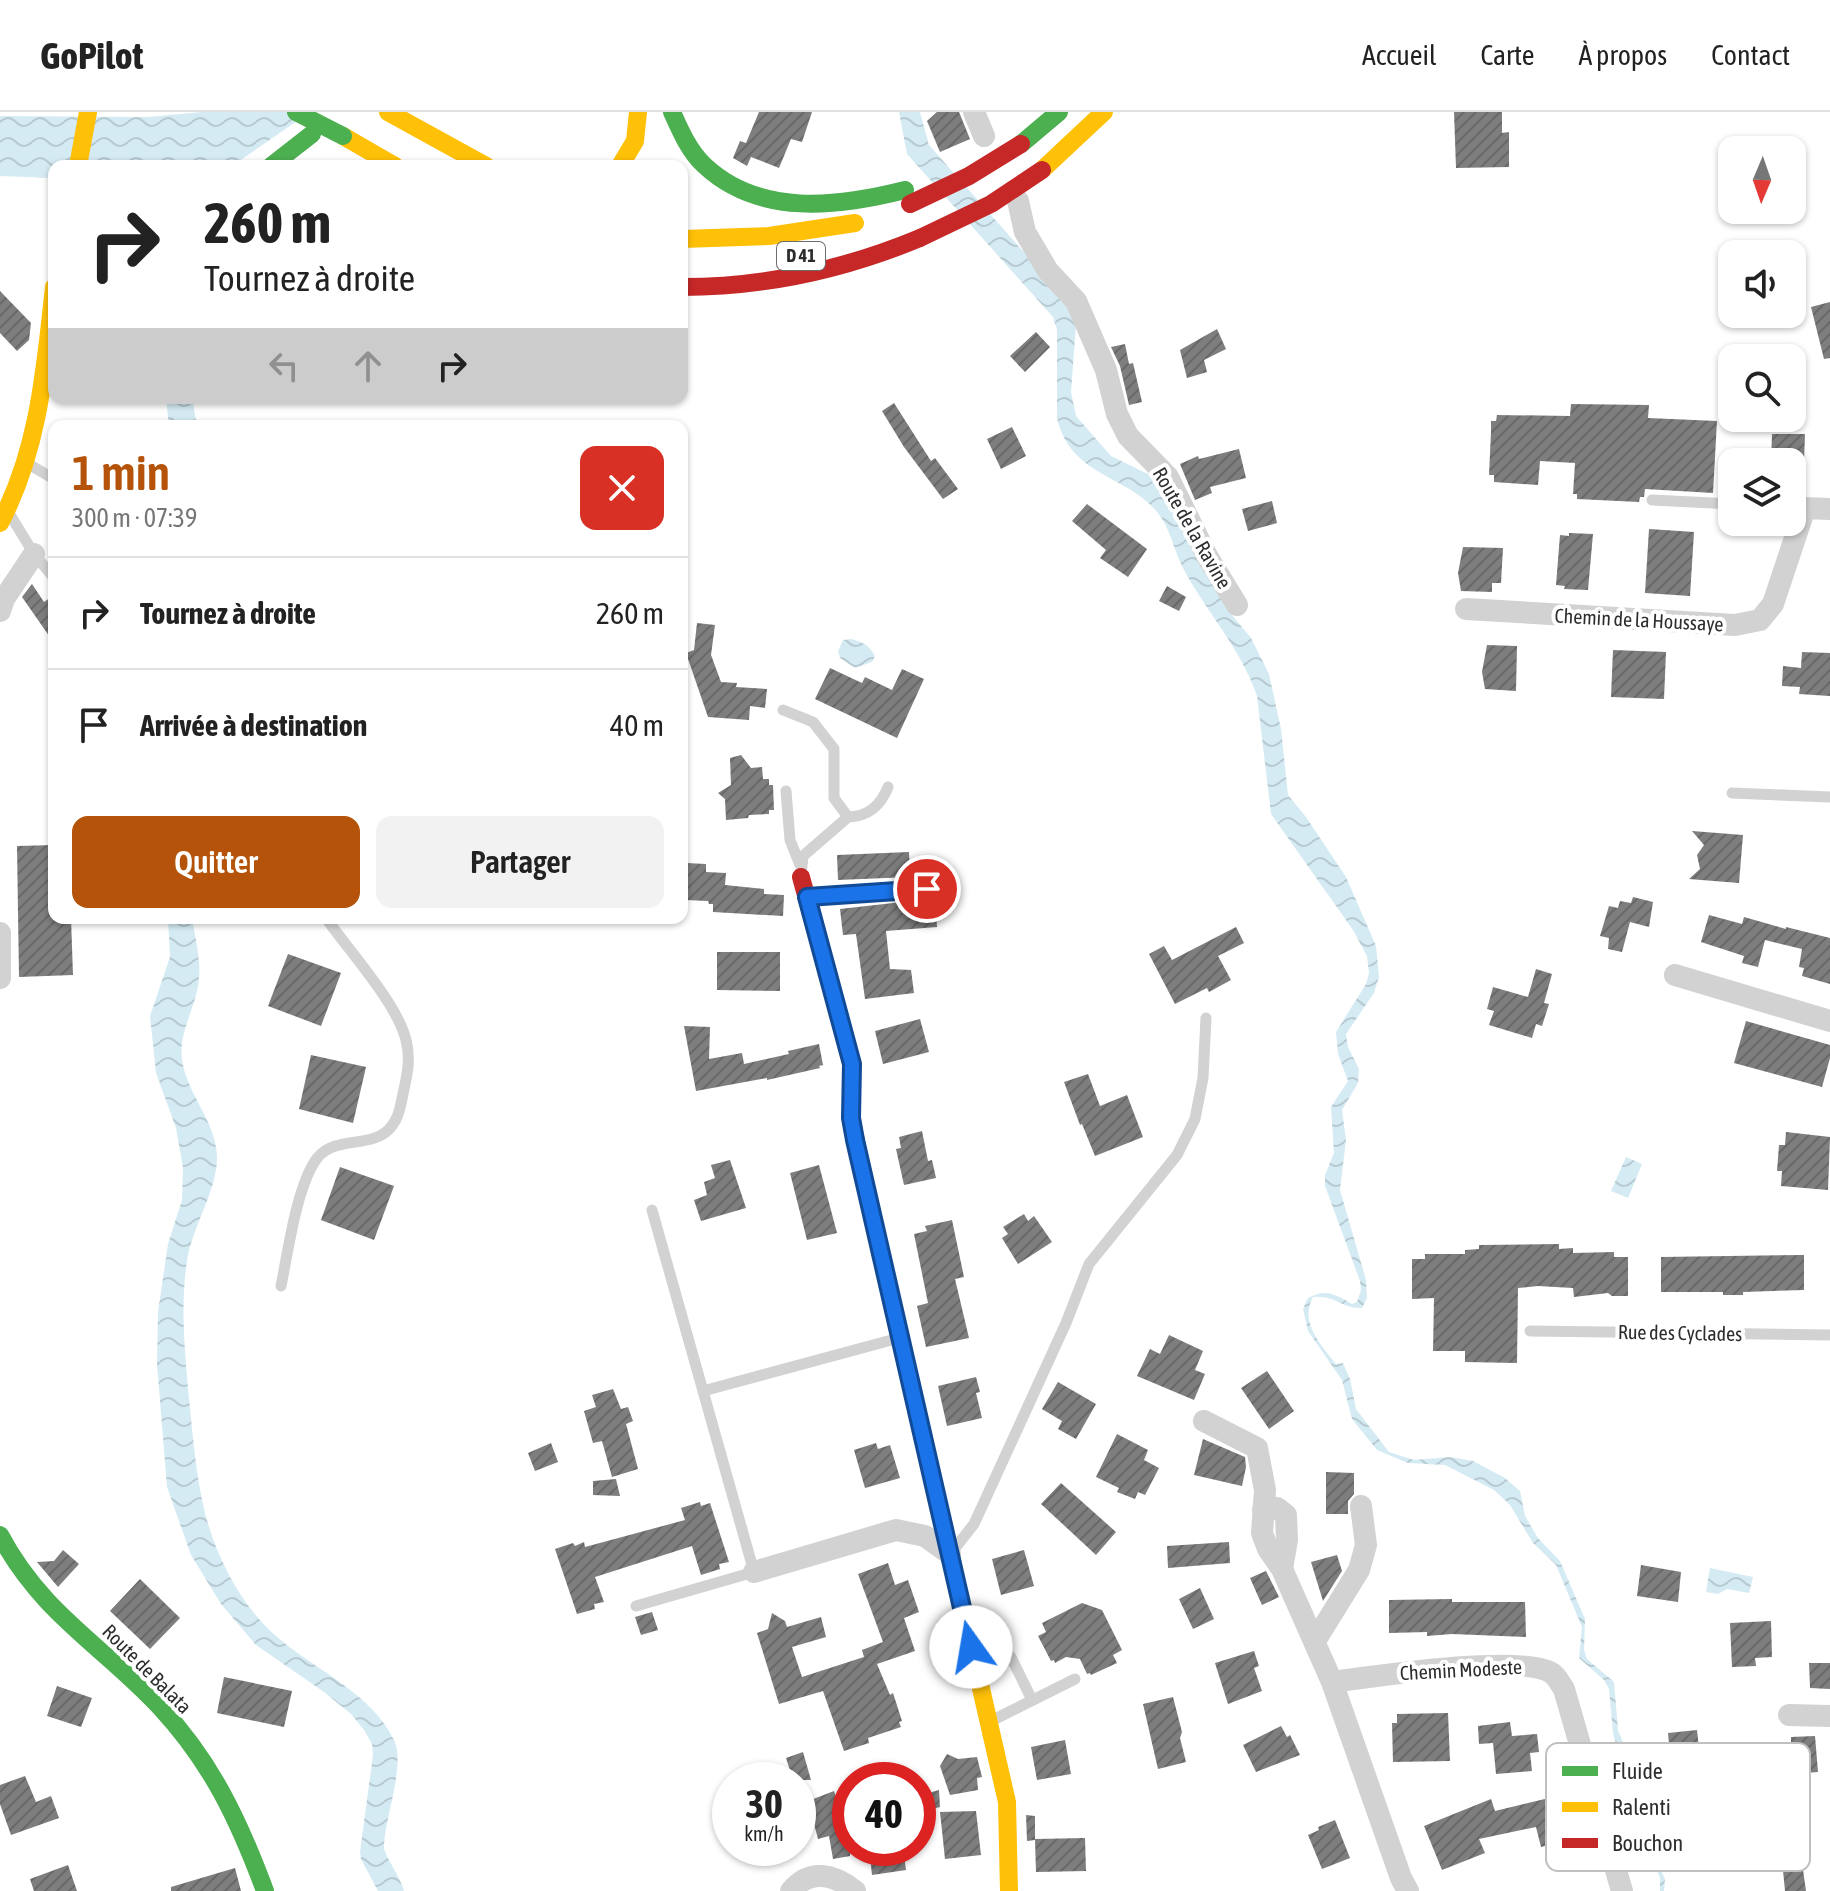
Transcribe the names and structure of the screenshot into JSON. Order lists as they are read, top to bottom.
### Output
{
  "streets": {
    "main road": ["D 41", "Route de Balata"],
    "street": ["Route de la Ravine", "Chemin de la Houssaye", "Chemin Modeste"],
    "lane": ["Rue des Cyclades"]
  },
  "legend": ["Fluide", "Ralenti", "Bouchon"],
  "north": "bottom",
  "page": {
    "header": "GoPilot",
    "nav": [
      "Accueil",
      "Carte",
      "À propos",
      "Contact"
    ],
    "turn": ["260 m", "Tournez à droite"],
    "heading": ["1 min", "300 m · 07:39"],
    "list": [
      {
        "name": "Tournez à droite",
        "value": "260 m"
      },
      {
        "name": "Arrivée à destination",
        "value": "40 m"
      }
    ],
    "buttons": ["Quitter", "Partager"],
    "speed": "30 km/h",
    "limit": "40"
  }
}
